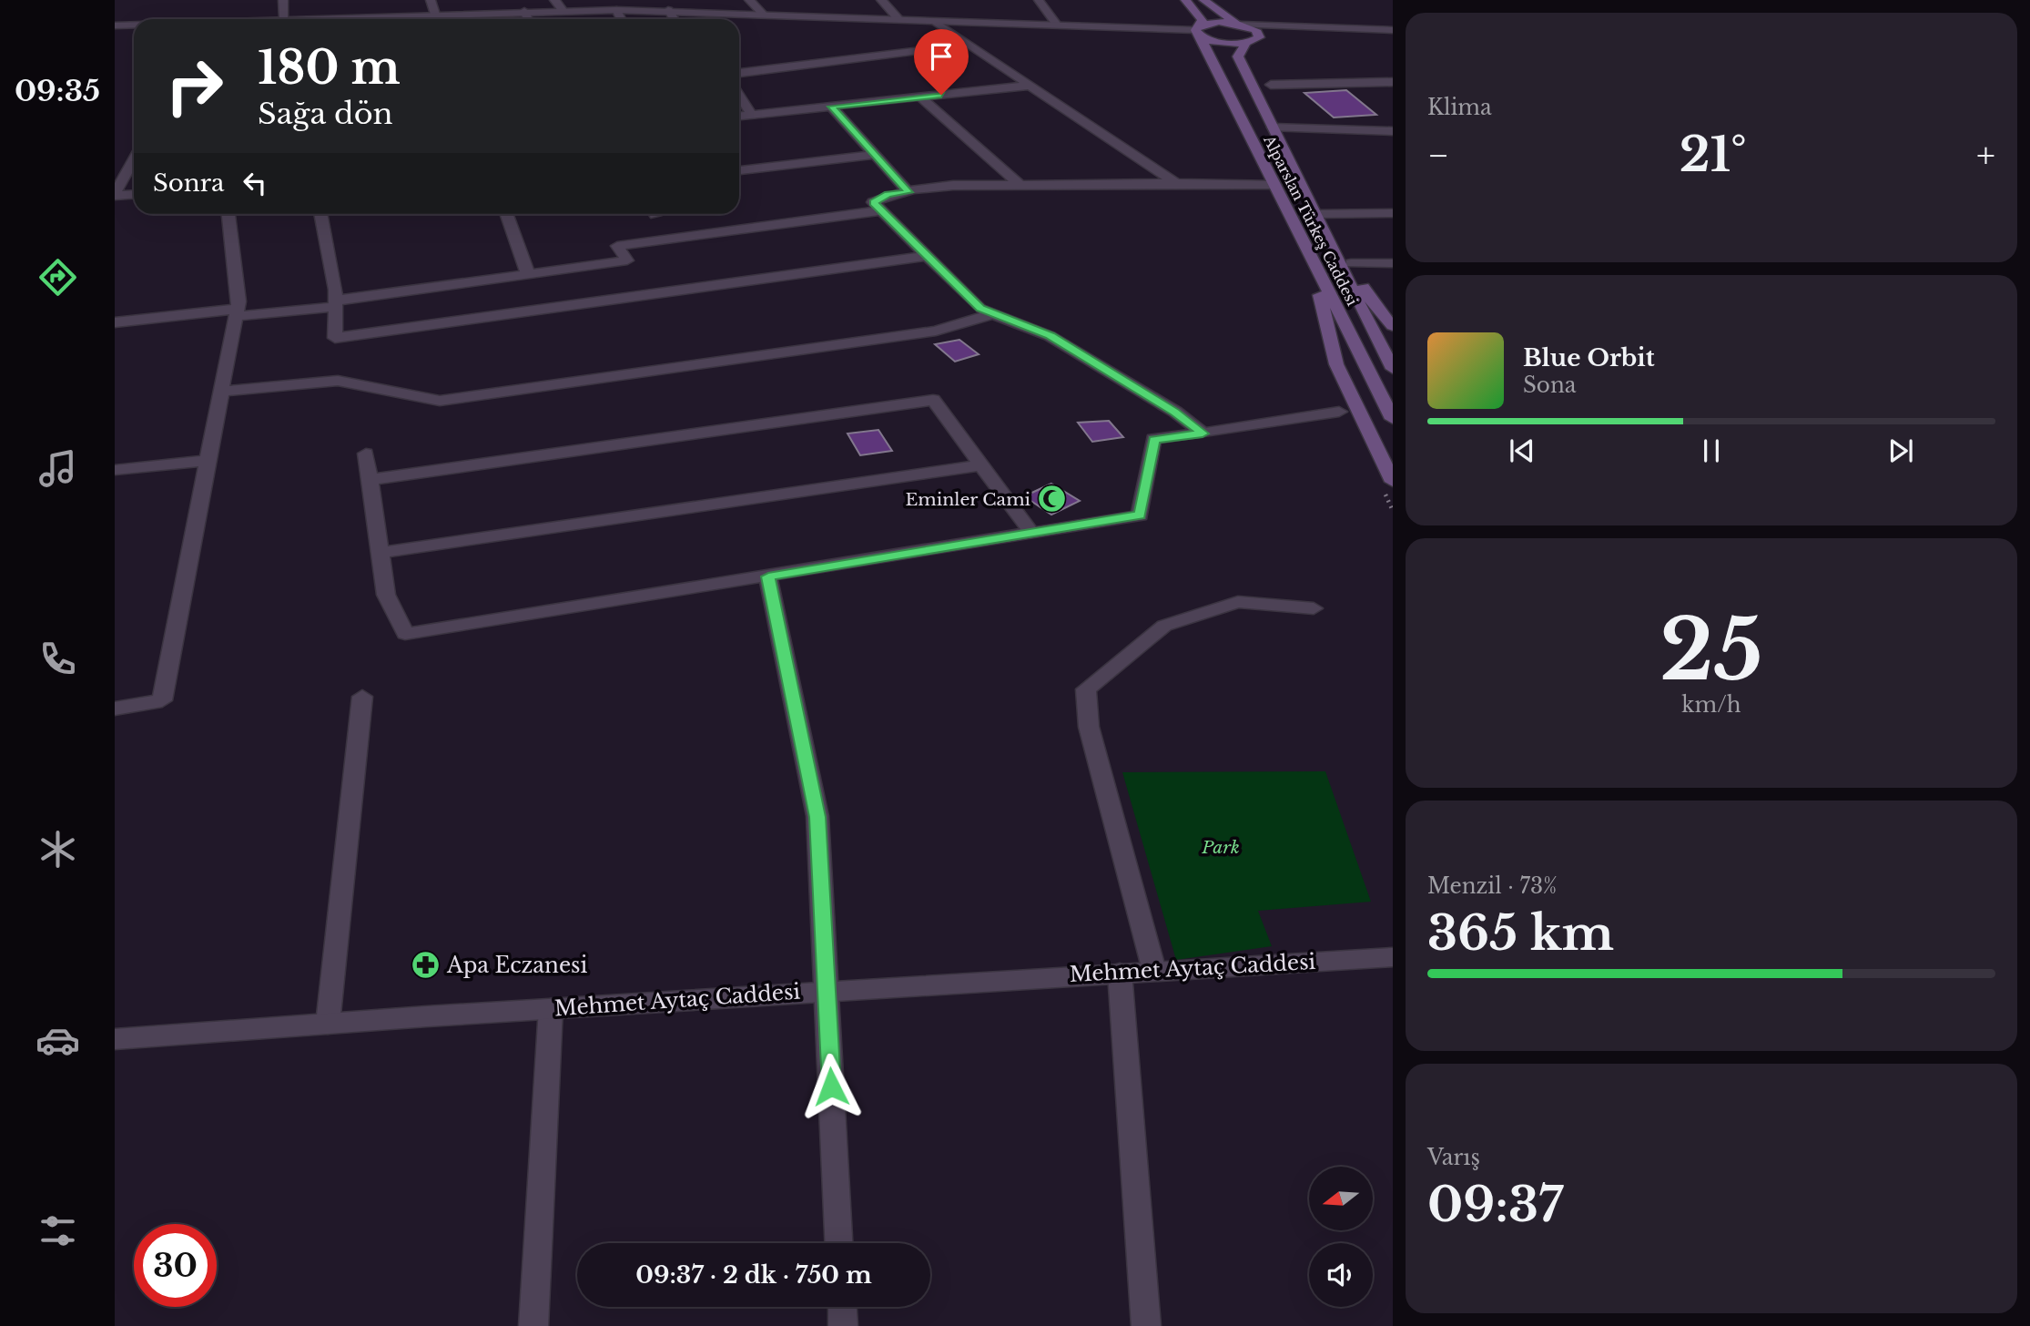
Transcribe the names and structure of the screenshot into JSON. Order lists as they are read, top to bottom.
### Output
{
  "streets": {
    "main road": ["Alparslan Türkeş Caddesi"],
    "street": ["Mehmet Aytaç Caddesi"]
  },
  "parks": ["Park"],
  "places": {
    "mosque": ["Eminler Cami"],
    "pharmacy": ["Apa Eczanesi"]
  },
  "north": "left",
  "page": {
    "tabs": "09:35",
    "tile": [
      "Klima",
      ["25", "km/h"],
      ["Menzil · 73%", "365 km"],
      ["Varış", "09:37"]
    ],
    "turn": ["180 m", "Sağa dön"],
    "heat": ["−", "21°", "+"],
    "then": "Sonra",
    "song": ["Blue Orbit", "Sona"],
    "limit": "30",
    "trip": "09:37 · 2 dk · 750 m"
  }
}
